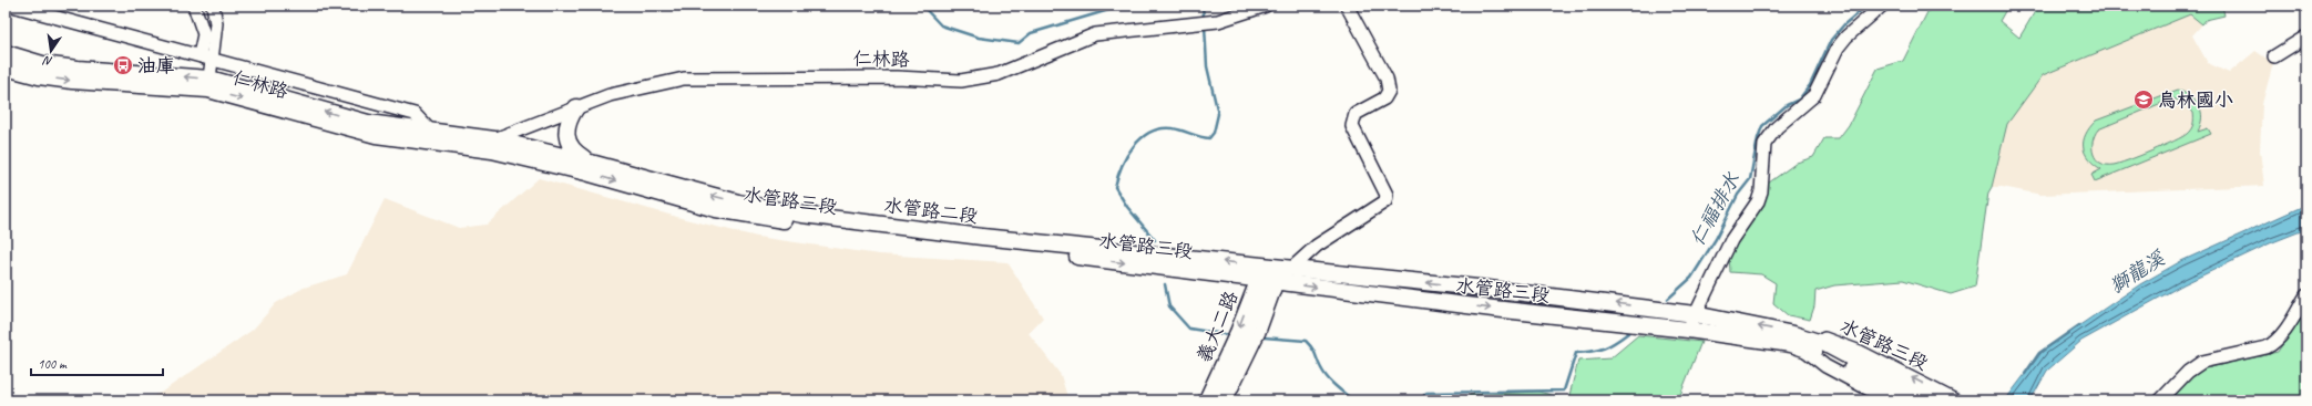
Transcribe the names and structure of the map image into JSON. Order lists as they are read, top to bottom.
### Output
{
  "streets": {
    "main road": ["仁林路", "水管路三段", "水管路二段"],
    "street": ["義大二路"]
  },
  "crossings": [
    ["仁林路", "水管路三段"],
    ["水管路三段", "水管路二段"],
    ["水管路三段", "義大二路"],
    ["水管路二段", "義大二路"]
  ],
  "one_way": ["水管路二段"],
  "water": ["仁福排水", "獅龍溪"],
  "places": {
    "bus stop": ["油庫"],
    "school or university": ["烏林國小"]
  },
  "scale_bar": "100 m",
  "north": "bottom"
}
